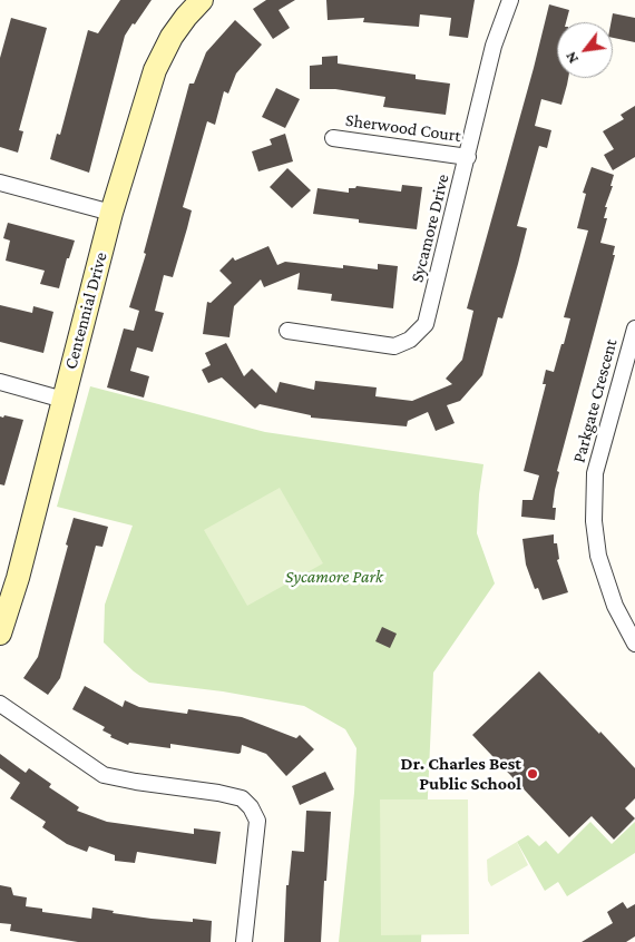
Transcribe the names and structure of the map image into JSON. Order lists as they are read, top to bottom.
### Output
{
  "streets": {
    "street": [
      "Sherwood Court",
      "Sycamore Drive",
      "Centennial Drive",
      "Parkgate Crescent"
    ]
  },
  "crossings": [
    ["Sherwood Court", "Sycamore Drive"]
  ],
  "parks": ["Sycamore Park"],
  "places": ["Dr. Charles Best Public School"],
  "north": "bottom left"
}
